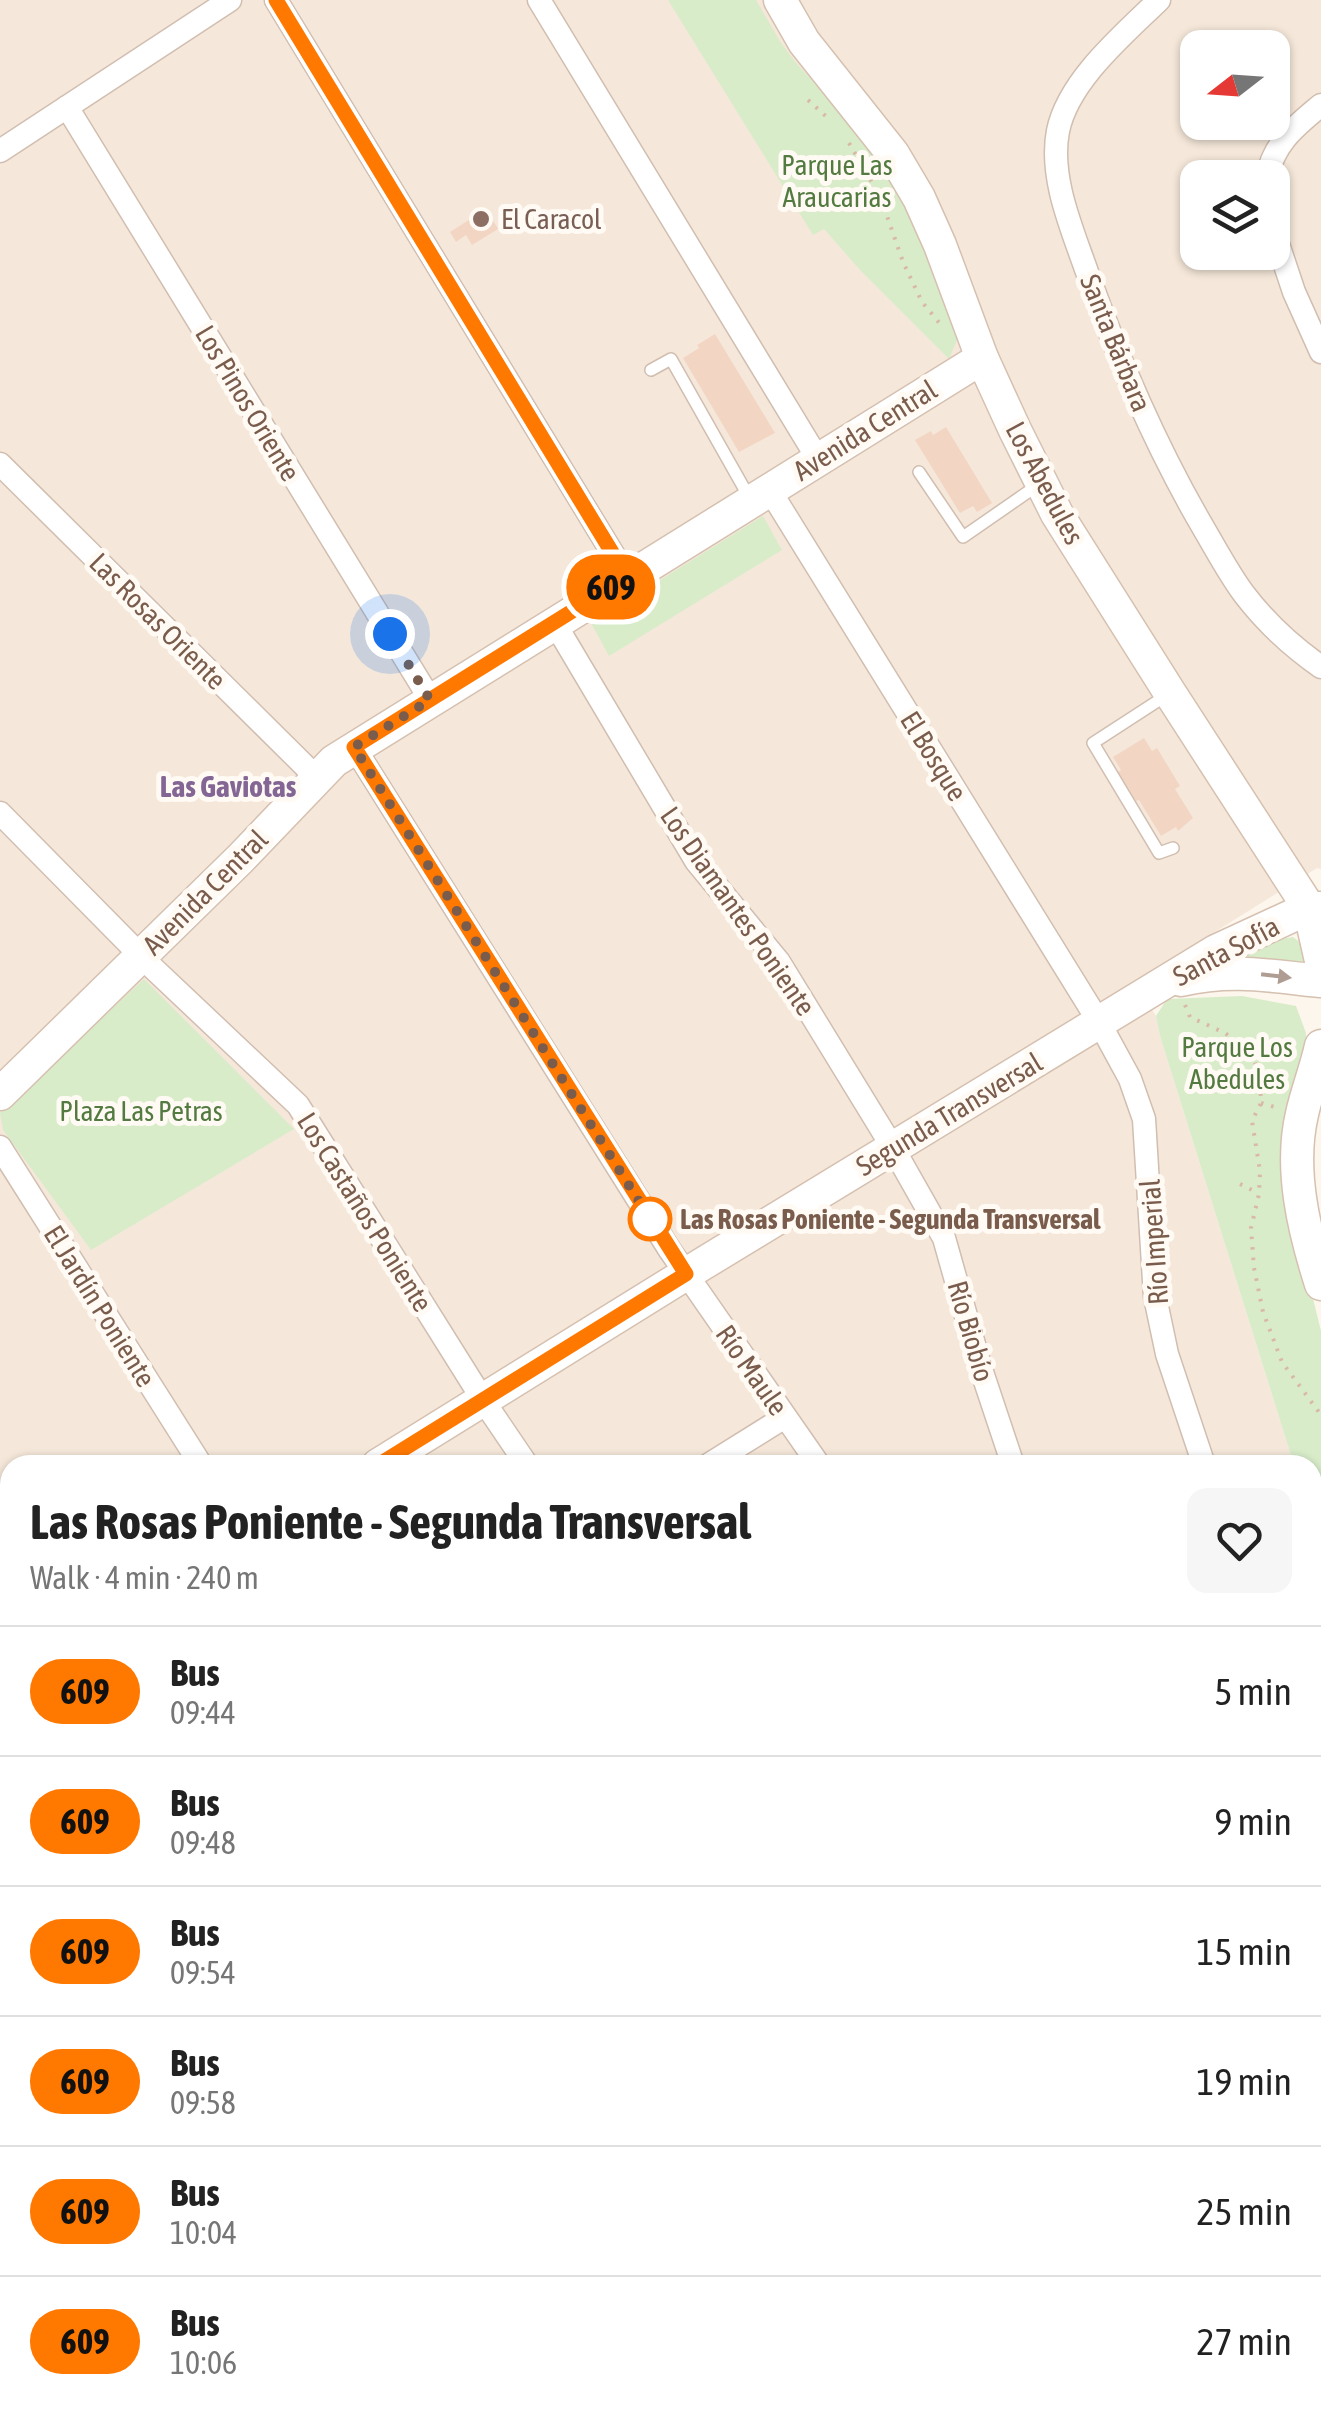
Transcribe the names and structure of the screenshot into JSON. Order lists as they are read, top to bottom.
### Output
{
  "streets": {
    "street": [
      "Santa Bárbara",
      "Los Pinos Oriente",
      "Avenida Central",
      "Los Abedules",
      "Las Rosas Oriente",
      "El Bosque",
      "Los Diamantes Poniente",
      "Santa Sofía",
      "Segunda Transversal",
      "Los Castaños Poniente",
      "Río Imperial",
      "El Jardín Poniente",
      "Río Biobío",
      "Río Maule"
    ]
  },
  "crossings": [
    ["Los Pinos Oriente", "Avenida Central"],
    ["Avenida Central", "Los Abedules"],
    ["Avenida Central", "Las Rosas Oriente"],
    ["Avenida Central", "El Bosque"],
    ["Avenida Central", "Los Diamantes Poniente"],
    ["Avenida Central", "Los Castaños Poniente"],
    ["Avenida Central", "Río Maule"],
    ["Los Abedules", "Santa Sofía"],
    ["El Bosque", "Segunda Transversal"],
    ["El Bosque", "Río Imperial"],
    ["Los Diamantes Poniente", "Segunda Transversal"],
    ["Los Diamantes Poniente", "Río Biobío"],
    ["Santa Sofía", "Segunda Transversal"],
    ["Segunda Transversal", "Los Castaños Poniente"],
    ["Segunda Transversal", "Río Imperial"],
    ["Segunda Transversal", "Río Biobío"],
    ["Segunda Transversal", "Río Maule"]
  ],
  "one_way": ["Santa Sofía"],
  "districts": ["Las Gaviotas"],
  "parks": ["Parque Las Araucarias", "Parque Los Abedules", "Plaza Las Petras"],
  "places": ["El Caracol", "Las Rosas Poniente - Segunda Transversal"],
  "lines": ["bus line 609"],
  "north": "left",
  "page": {
    "on_map": "609",
    "heading": ["Las Rosas Poniente - Segunda Transversal", "Walk · 4 min · 240 m"],
    "list": [
      {
        "mark": "609",
        "name": "Bus",
        "note": "09:44",
        "value": "5 min"
      },
      {
        "mark": "609",
        "name": "Bus",
        "note": "09:48",
        "value": "9 min"
      },
      {
        "mark": "609",
        "name": "Bus",
        "note": "09:54",
        "value": "15 min"
      },
      {
        "mark": "609",
        "name": "Bus",
        "note": "09:58",
        "value": "19 min"
      },
      {
        "mark": "609",
        "name": "Bus",
        "note": "10:04",
        "value": "25 min"
      },
      {
        "mark": "609",
        "name": "Bus",
        "note": "10:06",
        "value": "27 min"
      }
    ]
  }
}
